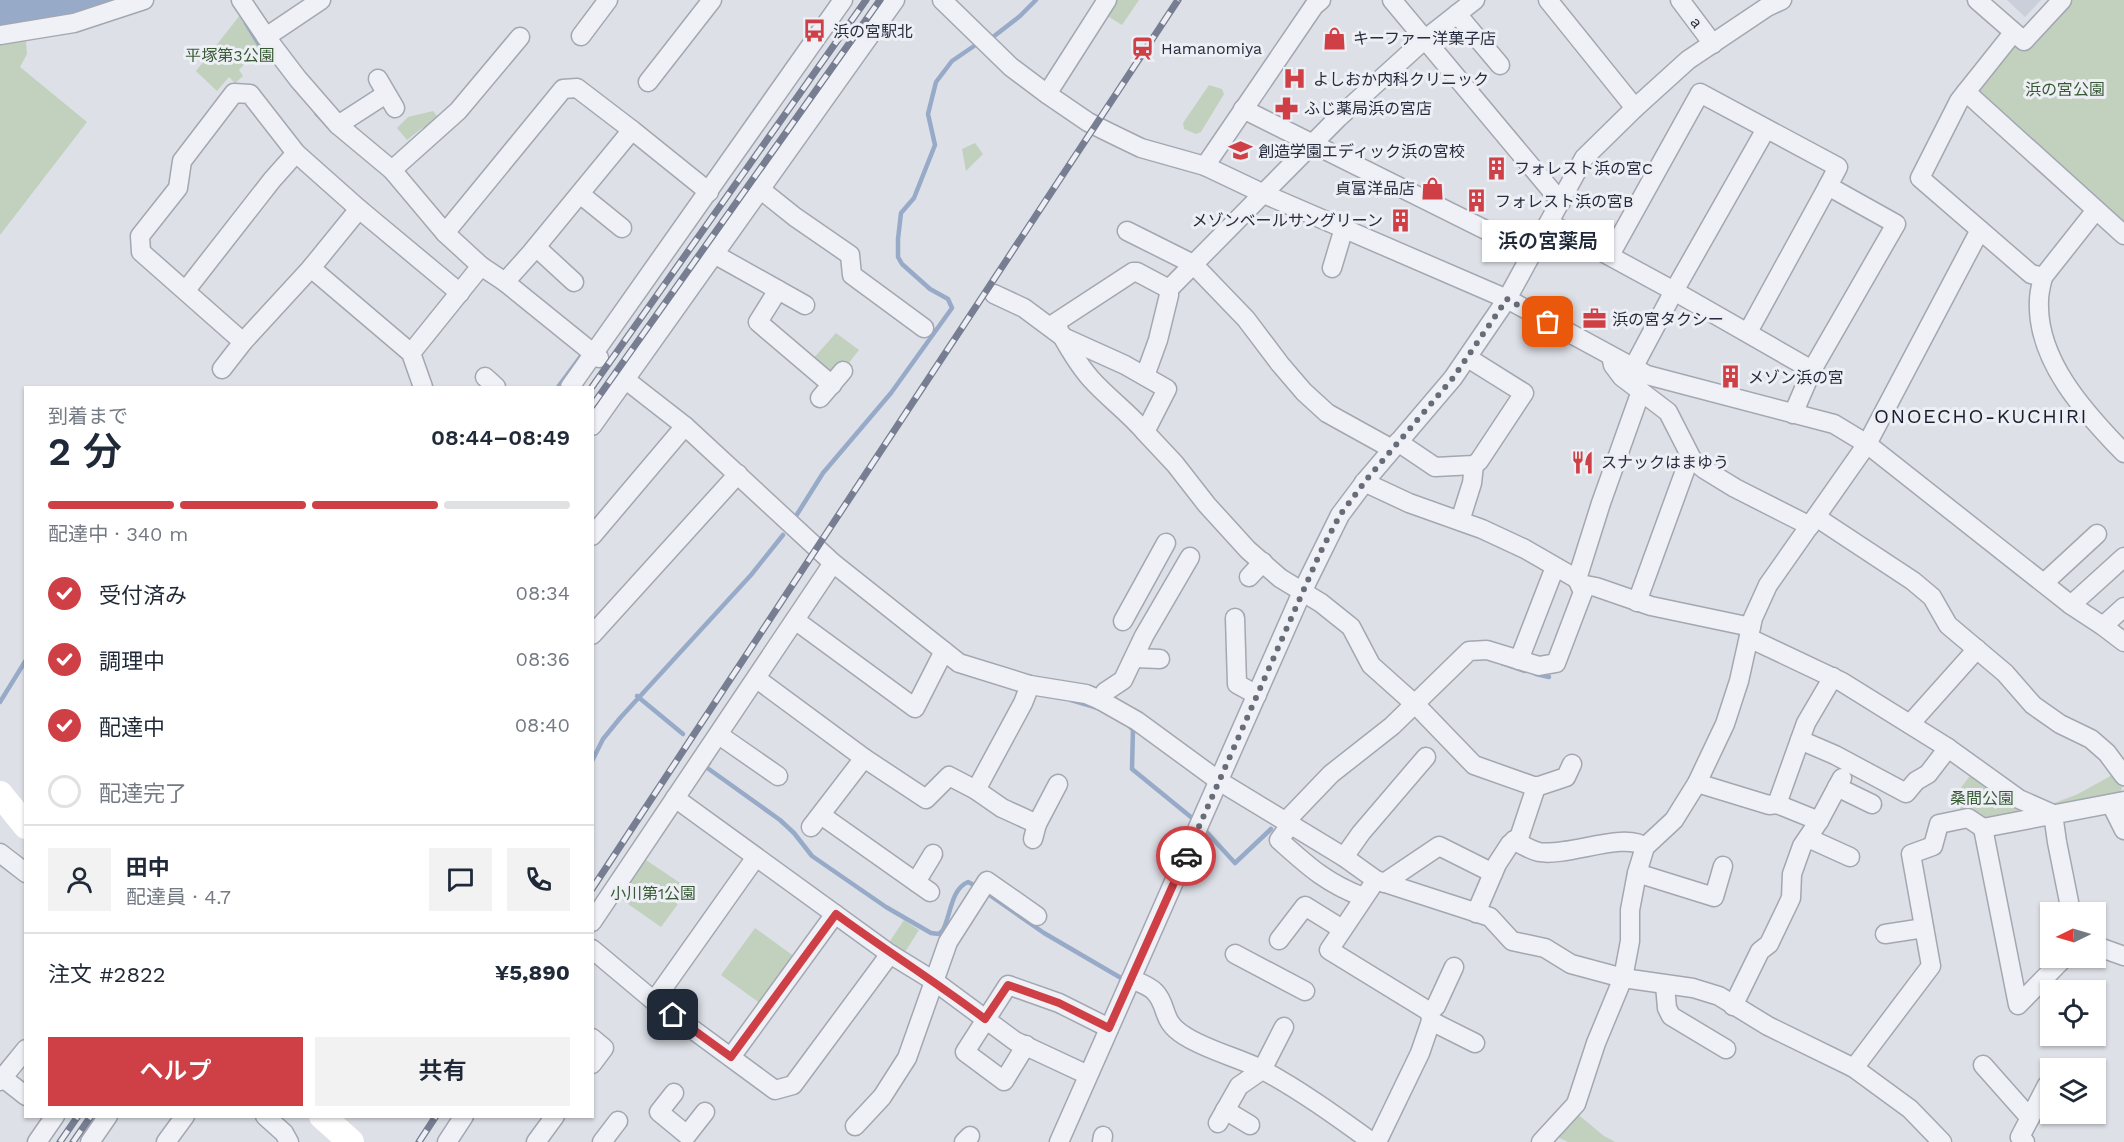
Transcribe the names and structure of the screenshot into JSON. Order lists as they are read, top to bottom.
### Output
{
  "streets": {
    "street": ["a"]
  },
  "districts": ["ONOECHO-KUCHIRI"],
  "parks": [
    "平塚第3公園",
    "浜の宮公園",
    "桑間公園",
    "小川第1公園"
  ],
  "places": {
    "bus stop": ["浜の宮駅北"],
    "shop": ["キーファー洋菓子店", "貞富洋品店"],
    "station": ["Hamanomiya"],
    "hospital": ["よしおか内科クリニック"],
    "pharmacy": ["ふじ薬局浜の宮店"],
    "school or university": ["創造学園エディック浜の宮校"],
    "building": [
      "フォレスト浜の宮C",
      "フォレスト浜の宮B",
      "メゾンベールサングリーン",
      "メゾン浜の宮"
    ],
    "office": ["浜の宮タクシー"],
    "other": ["浜の宮薬局"],
    "restaurant": ["スナックはまゆう"]
  },
  "north": "left",
  "page": {
    "bubble": "浜の宮薬局",
    "heading": ["2 分", "到着まで", "08:44–08:49"],
    "panel": [
      "田中",
      "配達員 · 4.7",
      "注文 #2822",
      "¥5,890"
    ],
    "bar": "配達中 · 340 m",
    "list": [
      ["受付済み", "08:34"],
      ["調理中", "08:36"],
      ["配達中", "08:40"],
      "配達完了"
    ],
    "buttons": ["ヘルプ", "共有"]
  }
}
